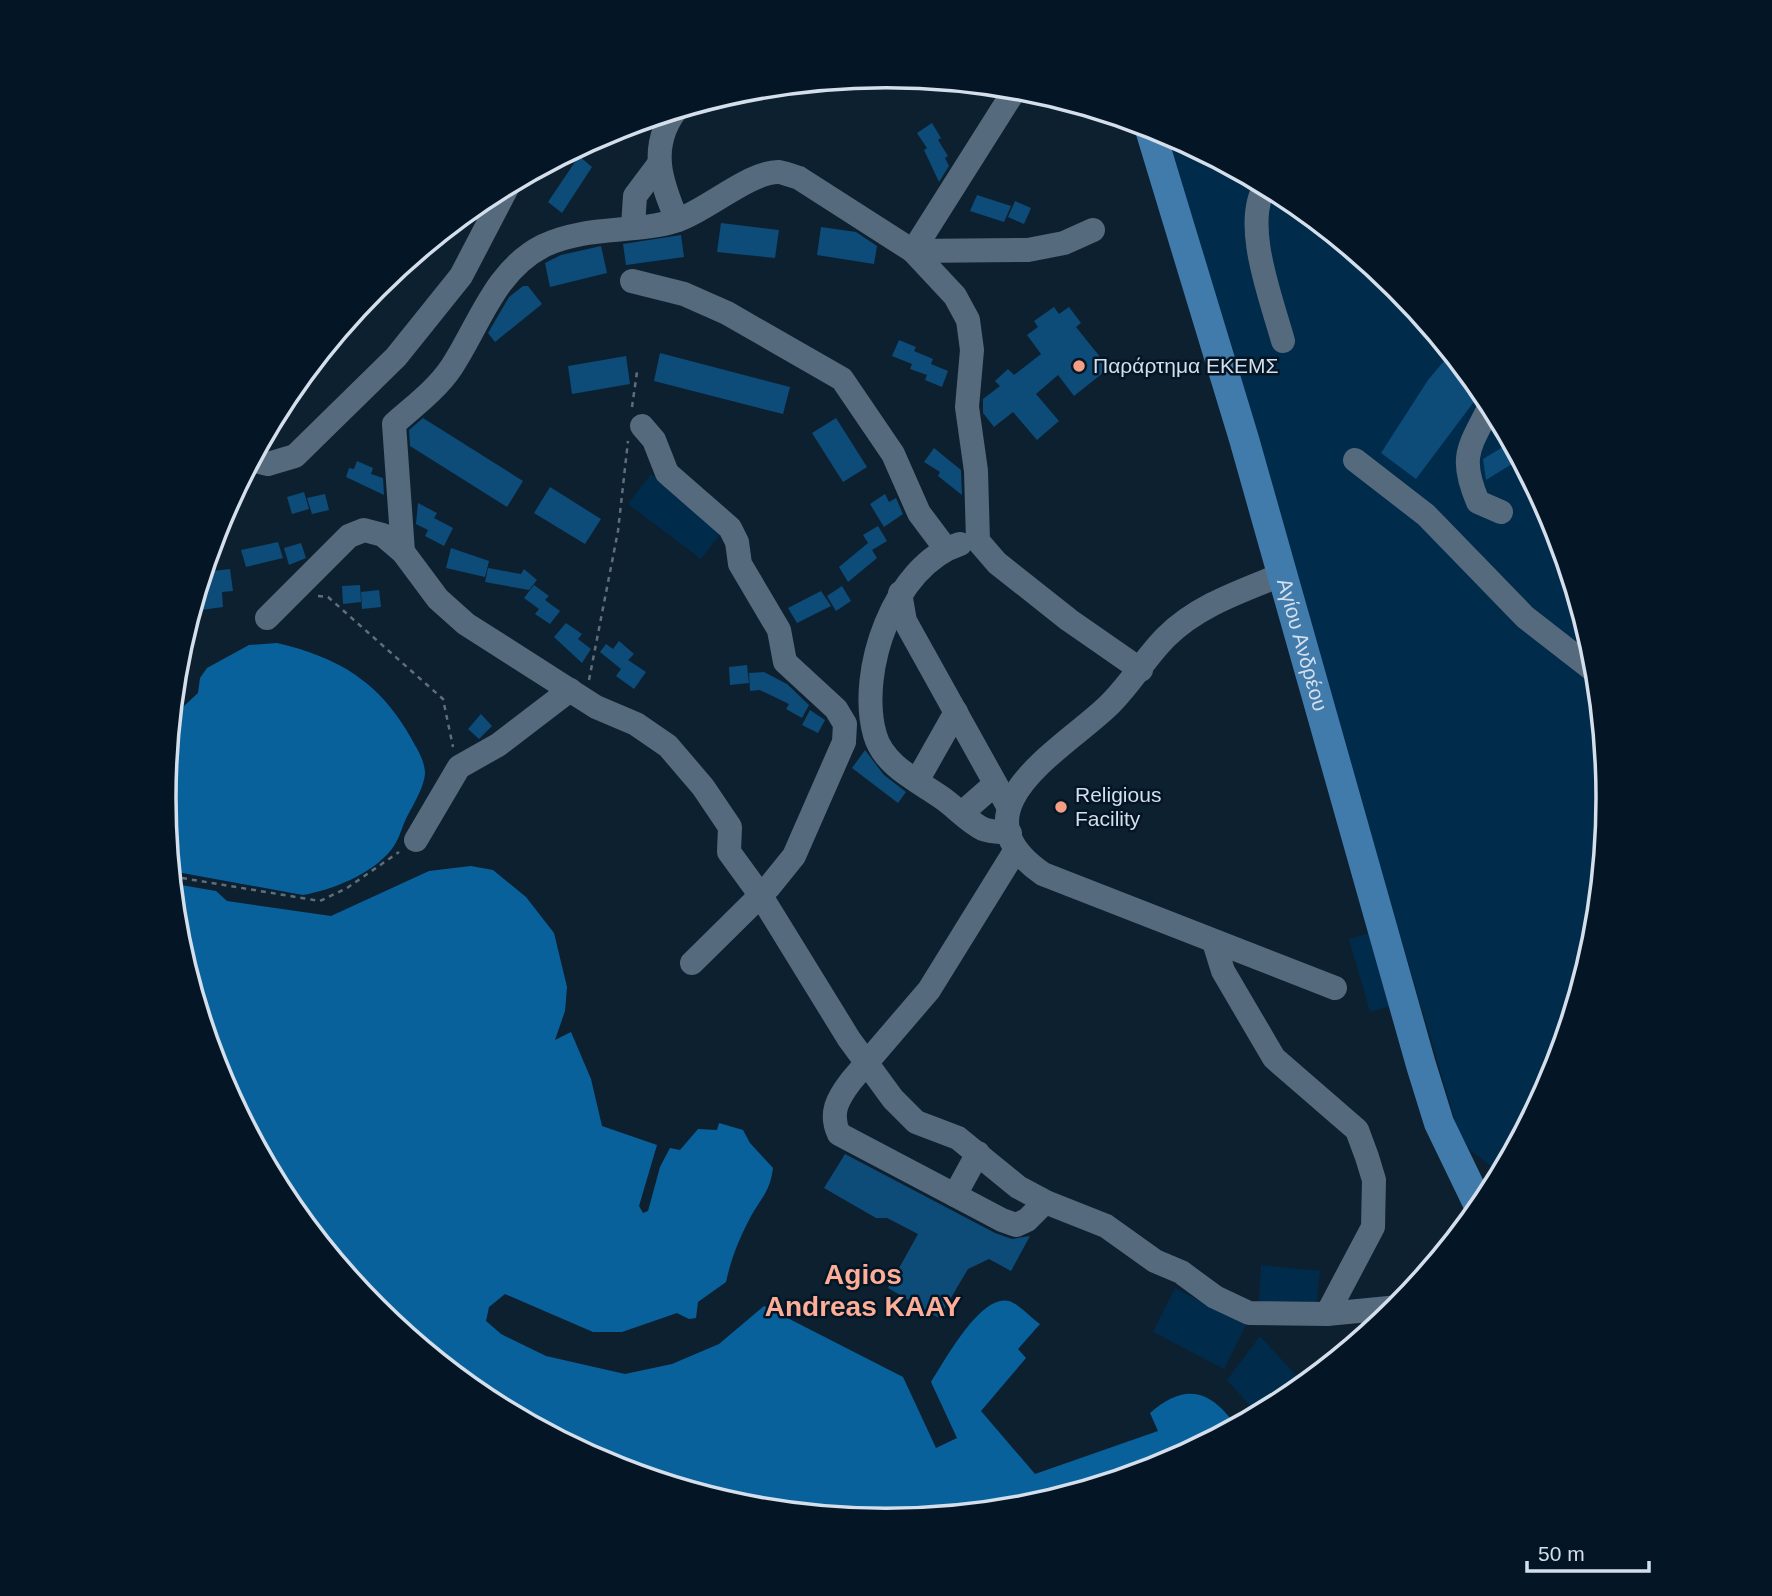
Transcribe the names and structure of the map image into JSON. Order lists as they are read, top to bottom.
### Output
{
  "streets": {
    "main road": ["Αγίου Ανδρέου"]
  },
  "districts": ["Agios Andreas KAAY"],
  "places": ["Παράρτημα ΕΚΕΜΣ", "Religious Facility"],
  "scale_bar": "50 m"
}
